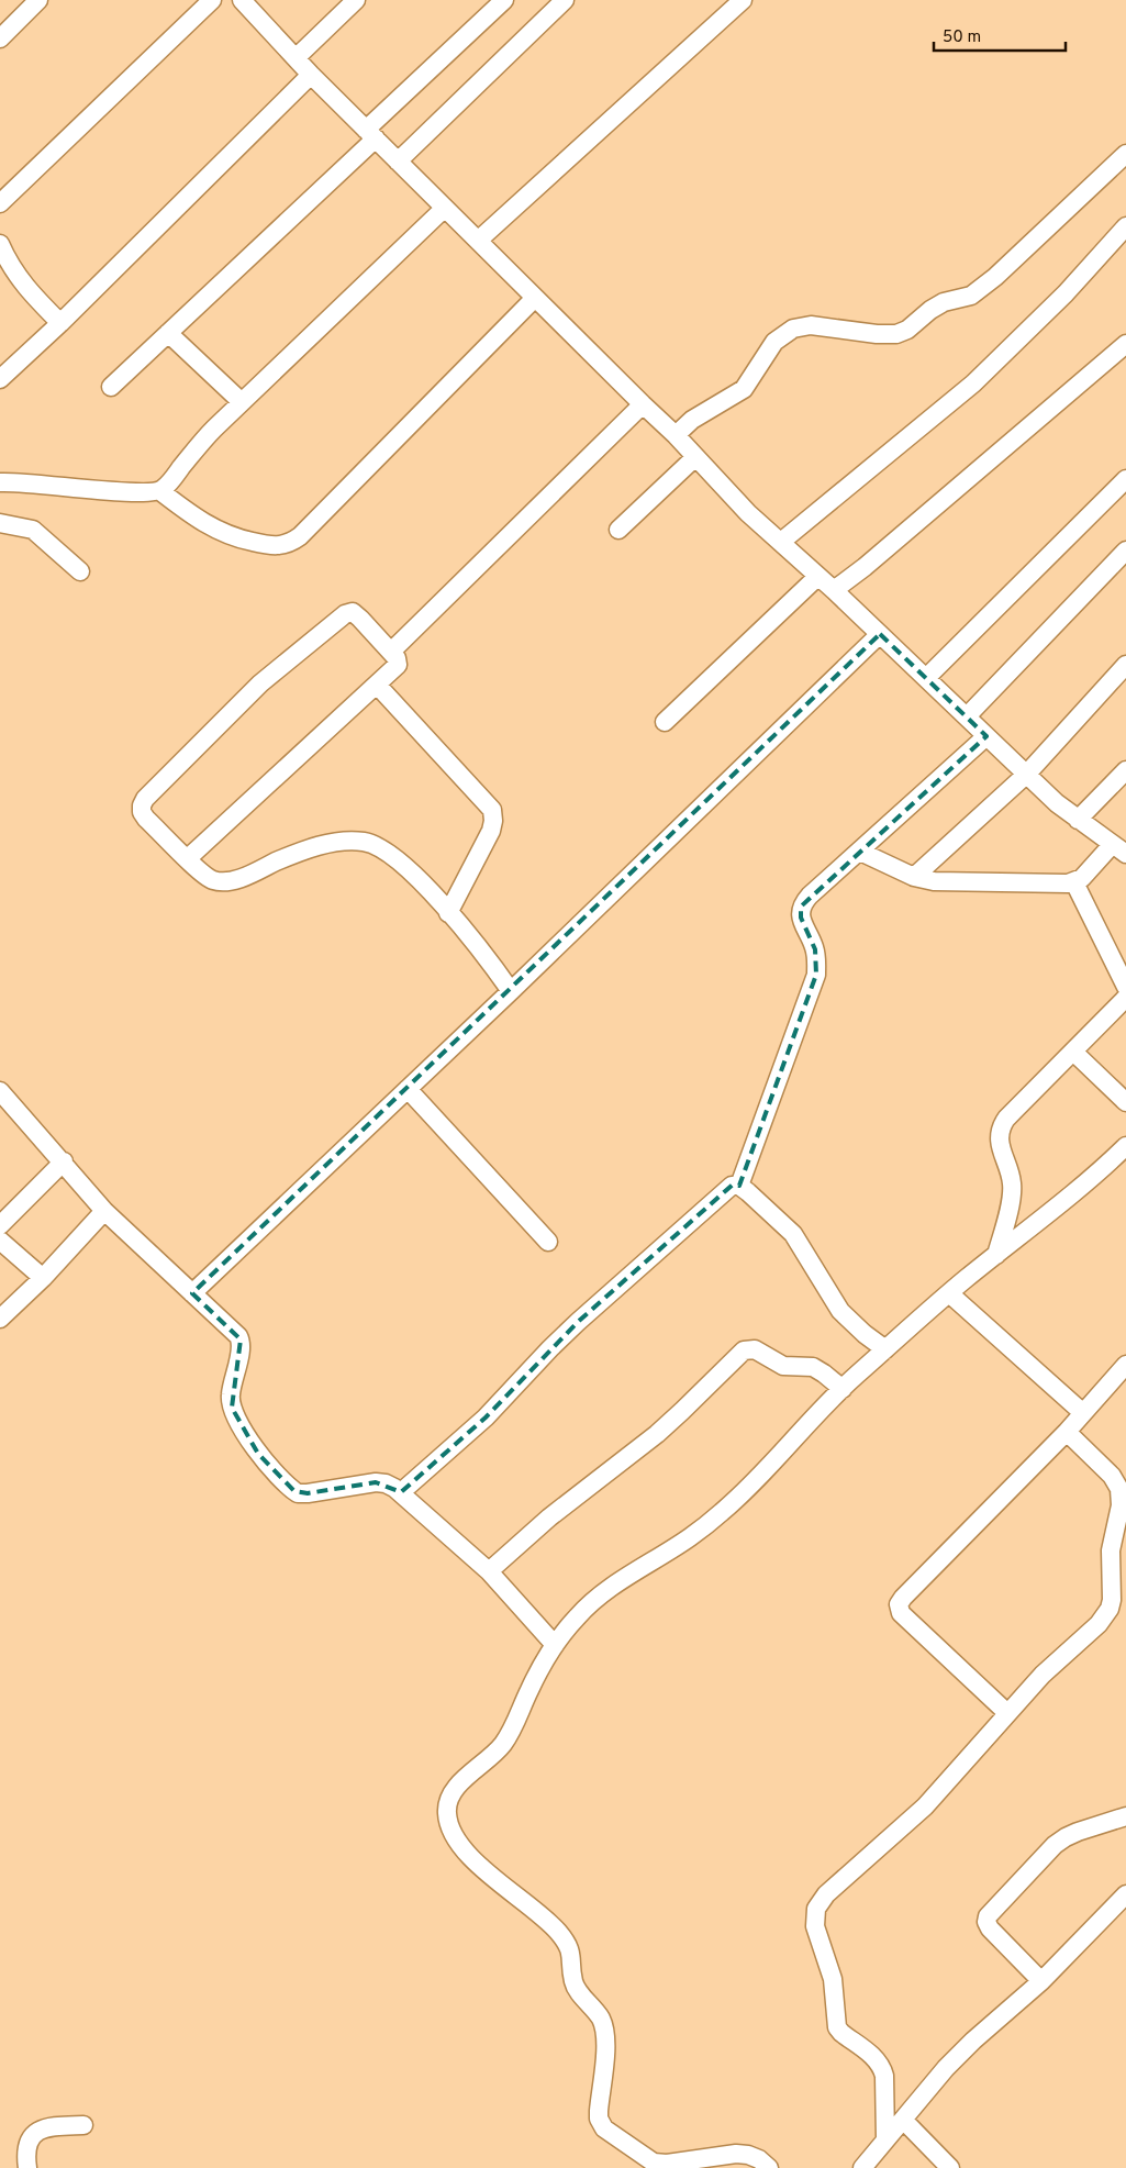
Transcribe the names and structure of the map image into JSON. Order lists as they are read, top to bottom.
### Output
{
  "scale_bar": "50 m"
}
